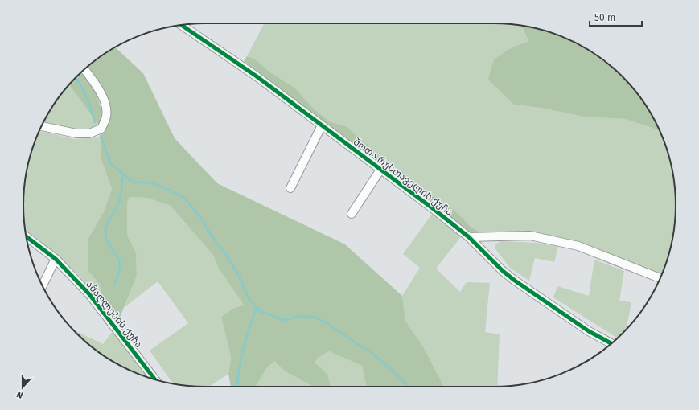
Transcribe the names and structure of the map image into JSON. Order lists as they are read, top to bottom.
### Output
{
  "streets": {
    "street": ["შოთა რუსთაველის ქუჩა", "ამაღლების ქუჩა"]
  },
  "scale_bar": "50 m",
  "north": "bottom"
}
